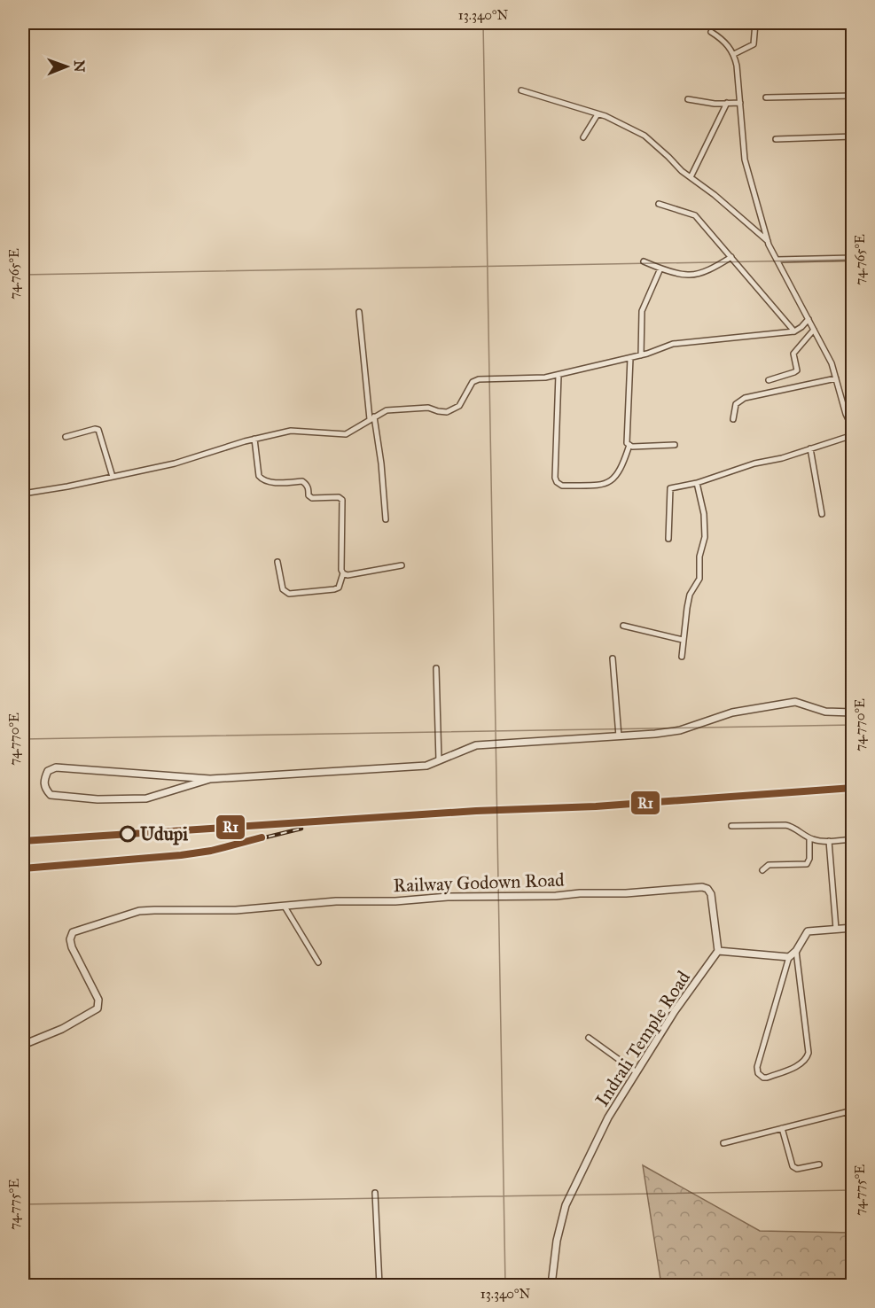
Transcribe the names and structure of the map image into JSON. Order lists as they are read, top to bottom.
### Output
{
  "streets": {
    "street": ["Railway Godown Road", "Indrali Temple Road"]
  },
  "crossings": [
    ["Railway Godown Road", "Indrali Temple Road"]
  ],
  "places": ["Udupi"],
  "lines": ["transit line R1"],
  "north": "right",
  "coordinates": [
    "13.340°N",
    "74.765°E",
    "74.770°E",
    "74.775°E"
  ]
}
